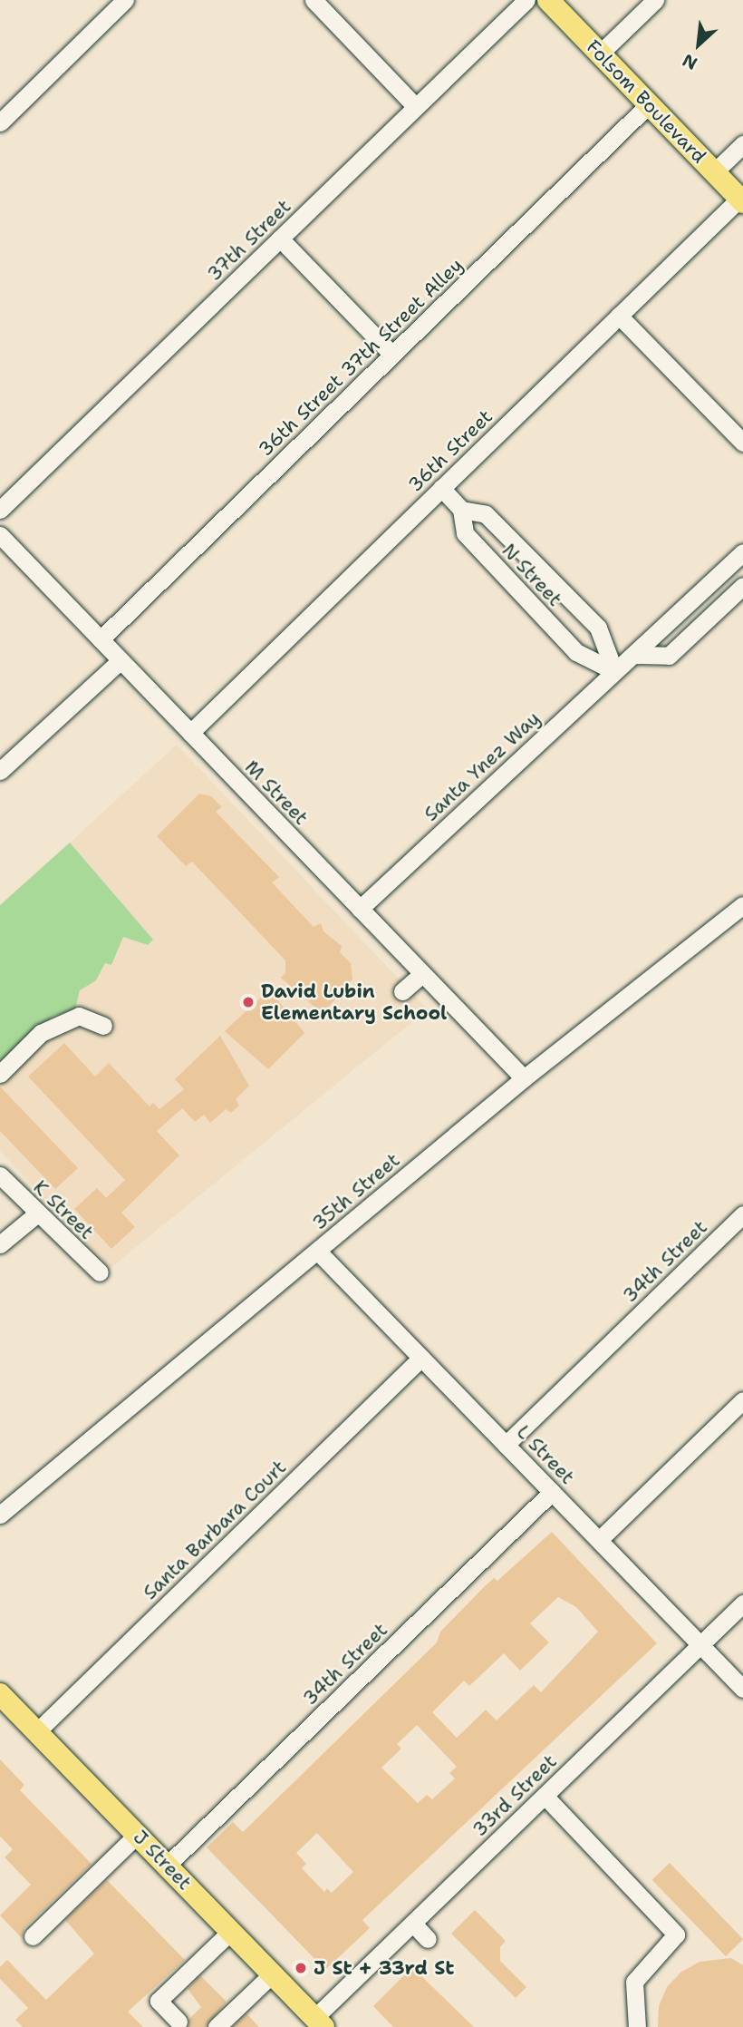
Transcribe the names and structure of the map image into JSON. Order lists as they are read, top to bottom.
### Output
{
  "streets": {
    "main road": ["Folsom Boulevard", "J Street"],
    "street": [
      "37th Street",
      "36th Street 37th Street Alley",
      "36th Street",
      "N Street",
      "Santa Ynez Way",
      "M Street",
      "35th Street",
      "K Street",
      "34th Street",
      "L Street",
      "Santa Barbara Court",
      "33rd Street"
    ]
  },
  "crossings": [
    ["Folsom Boulevard", "36th Street 37th Street Alley"],
    ["Folsom Boulevard", "36th Street"],
    ["36th Street 37th Street Alley", "M Street"],
    ["36th Street", "N Street"],
    ["36th Street", "M Street"],
    ["N Street", "Santa Ynez Way"],
    ["Santa Ynez Way", "M Street"],
    ["M Street", "35th Street"],
    ["35th Street", "L Street"],
    ["34th Street", "L Street"],
    ["34th Street", "J Street"],
    ["L Street", "Santa Barbara Court"],
    ["L Street", "33rd Street"],
    ["Santa Barbara Court", "J Street"],
    ["33rd Street", "J Street"]
  ],
  "places": ["David Lubin Elementary School", "J St + 33rd St"],
  "north": "bottom left"
}
